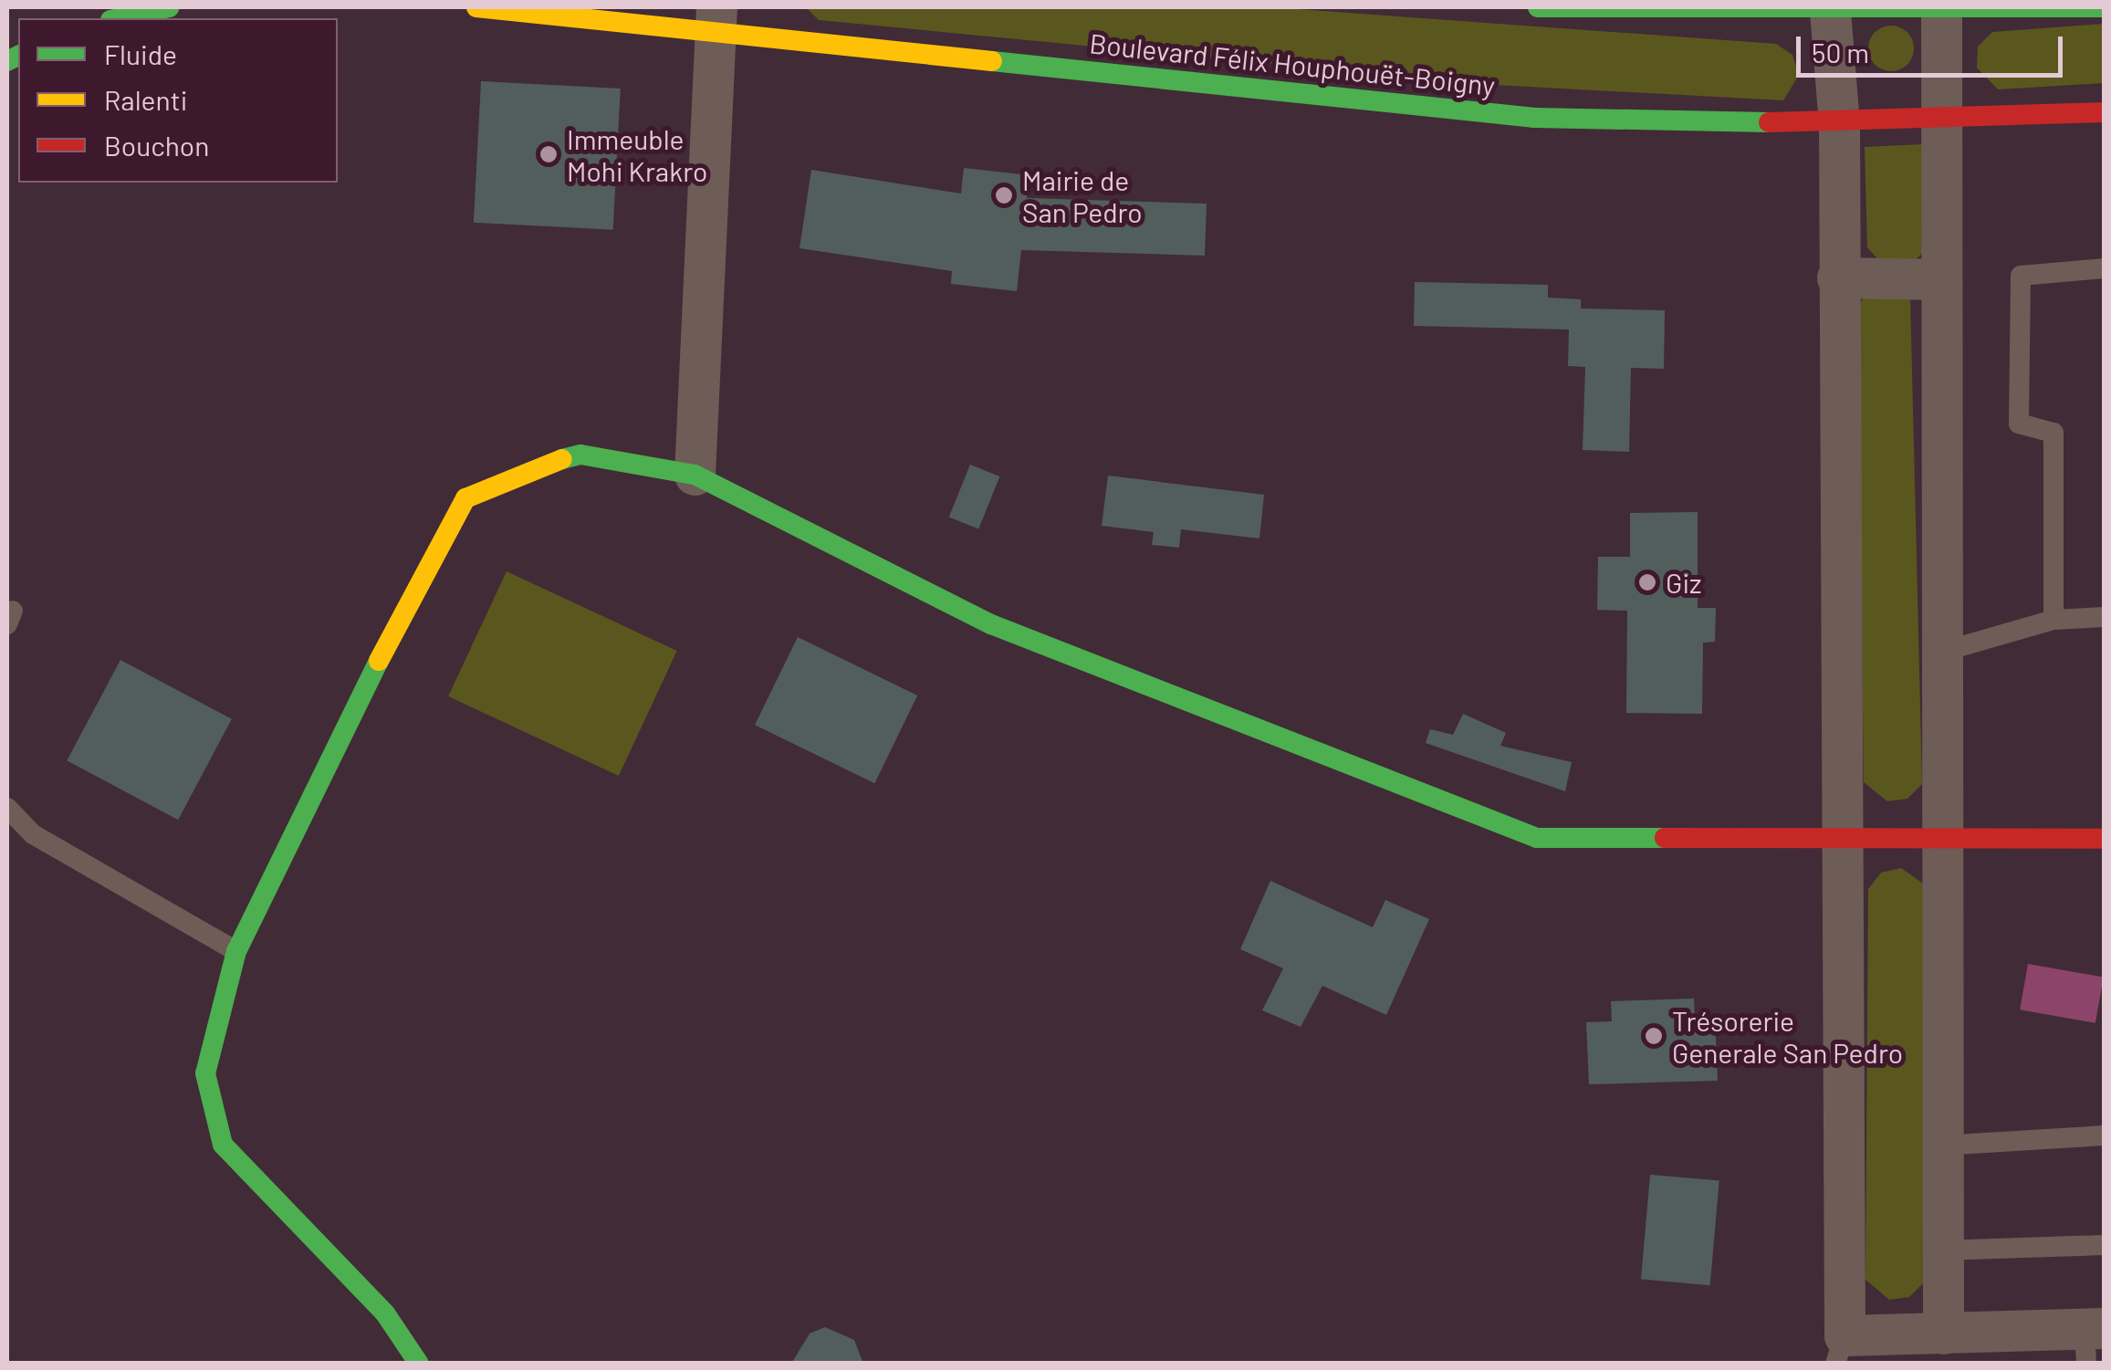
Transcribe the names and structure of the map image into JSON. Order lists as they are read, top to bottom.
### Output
{
  "streets": {
    "street": ["Boulevard Félix Houphouët-Boigny"]
  },
  "places": [
    "Immeuble Mohi Krakro",
    "Mairie de San Pedro",
    "Giz",
    "Trésorerie Generale San Pedro"
  ],
  "legend": ["Fluide", "Ralenti", "Bouchon"],
  "scale_bar": "50 m"
}
